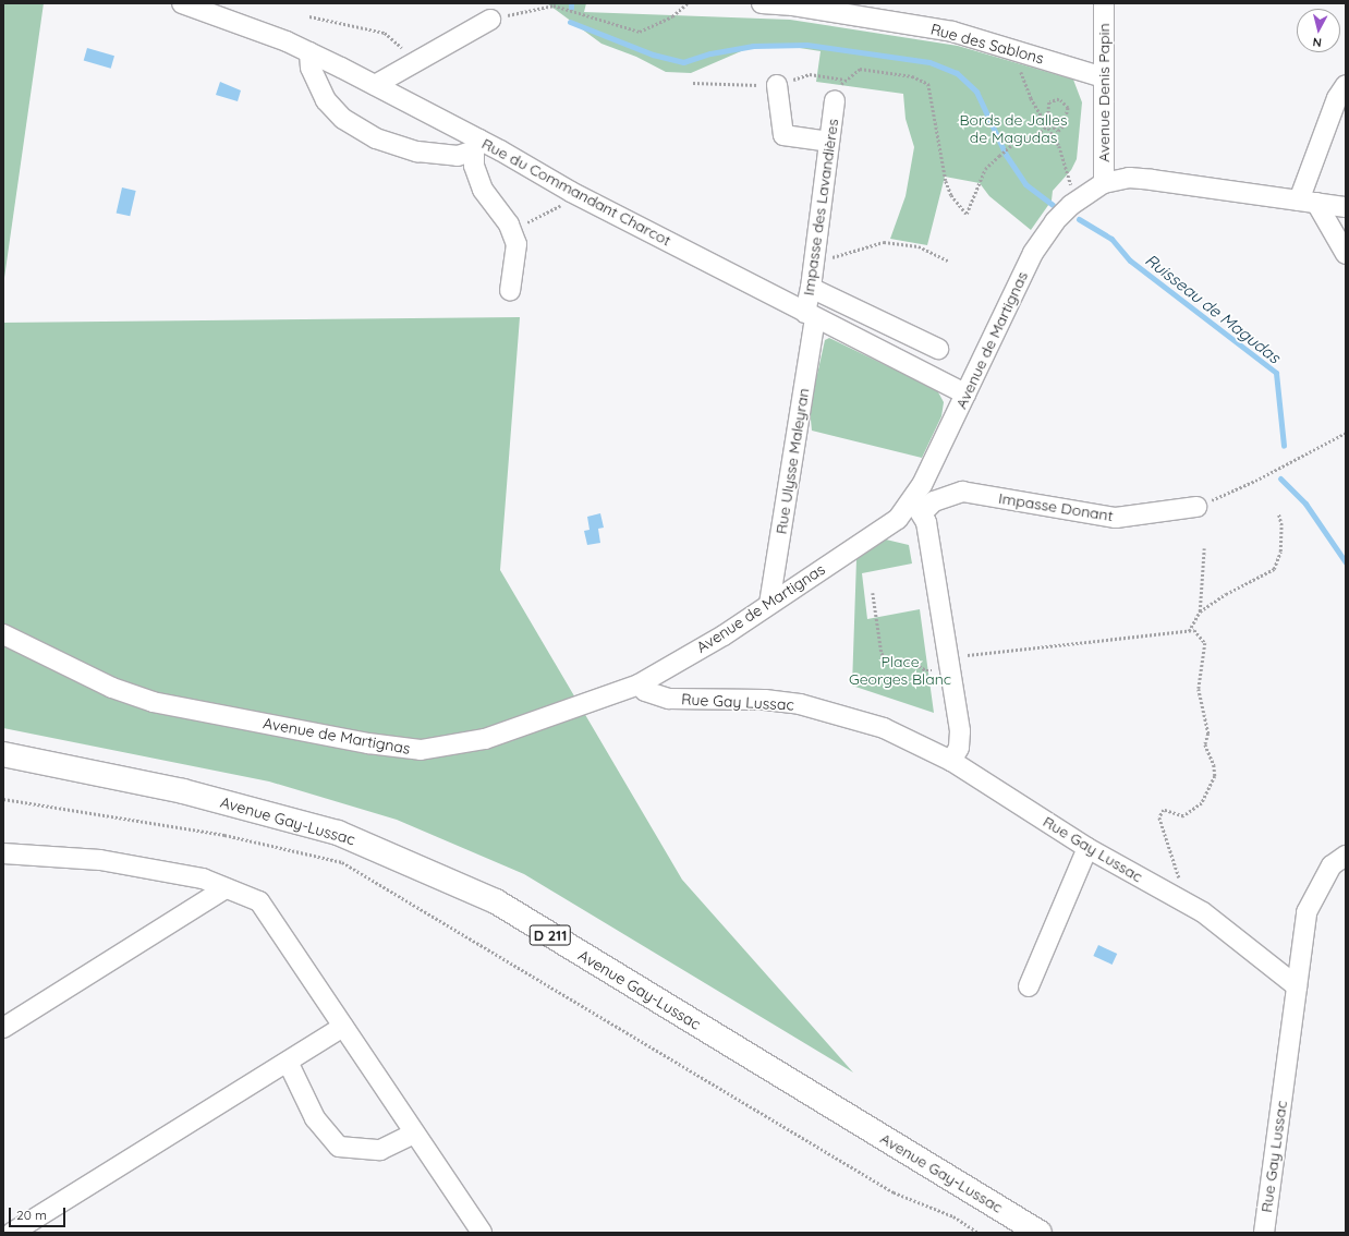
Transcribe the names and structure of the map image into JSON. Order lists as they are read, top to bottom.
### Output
{
  "streets": {
    "main road": ["Avenue Gay-Lussac", "D 211"],
    "street": [
      "Rue des Sablons",
      "Avenue Denis Papin",
      "Rue du Commandant Charcot",
      "Impasse des Lavandières",
      "Avenue de Martignas",
      "Rue Ulysse Maleyran",
      "Impasse Donant",
      "Rue Gay Lussac"
    ]
  },
  "crossings": [
    ["Rue des Sablons", "Avenue Denis Papin"],
    ["Avenue Denis Papin", "Avenue de Martignas"],
    ["Rue du Commandant Charcot", "Impasse des Lavandières"],
    ["Rue du Commandant Charcot", "Avenue de Martignas"],
    ["Rue du Commandant Charcot", "Rue Ulysse Maleyran"],
    ["Impasse des Lavandières", "Rue Ulysse Maleyran"],
    ["Avenue de Martignas", "Rue Ulysse Maleyran"],
    ["Avenue de Martignas", "Impasse Donant"],
    ["Avenue de Martignas", "Rue Gay Lussac"]
  ],
  "water": ["Ruisseau de Magudas"],
  "parks": ["Bords de Jalles de Magudas", "Place Georges Blanc"],
  "scale_bar": "20 m",
  "north": "bottom"
}
